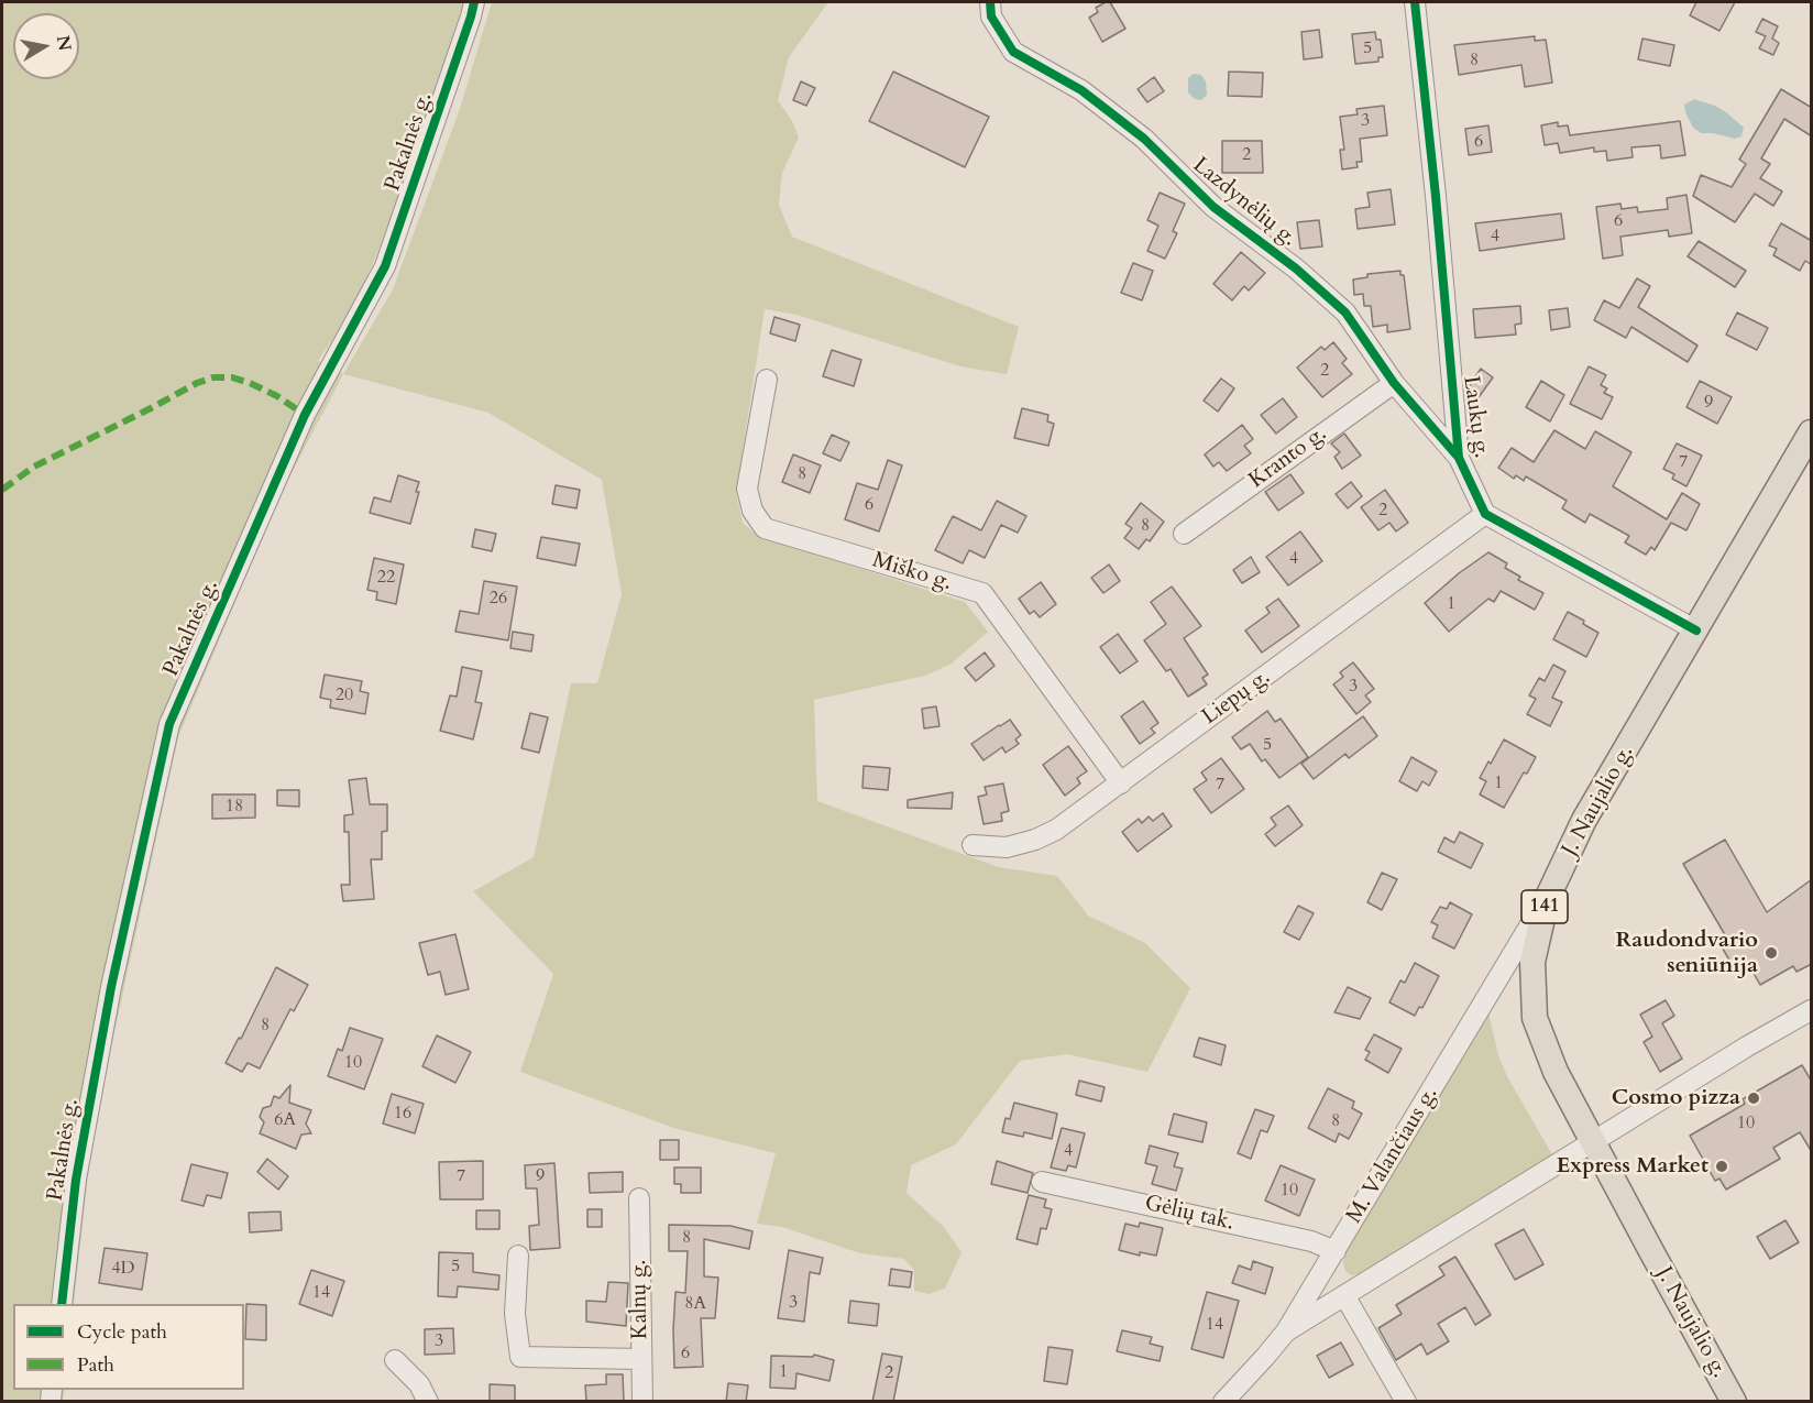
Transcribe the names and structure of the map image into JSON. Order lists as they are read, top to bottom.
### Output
{
  "streets": {
    "main road": ["J. Naujalio g.", "141"],
    "street": [
      "Pakalnės g.",
      "Lazdynėlių g.",
      "Laukų g.",
      "Kranto g.",
      "Miško g.",
      "Liepų g.",
      "M. Valančiaus g.",
      "Gėlių tak.",
      "Kalnų g."
    ]
  },
  "crossings": [
    ["Lazdynėlių g.", "Laukų g."],
    ["Lazdynėlių g.", "Kranto g."],
    ["Laukų g.", "Liepų g."],
    ["Miško g.", "Liepų g."],
    ["J. Naujalio g.", "M. Valančiaus g."],
    ["M. Valančiaus g.", "Gėlių tak."]
  ],
  "places": ["Raudondvario seniūnija", "Cosmo pizza", "Express Market"],
  "house_numbers": [
    "5",
    "8",
    "3",
    "6",
    "2",
    "6",
    "4",
    "2",
    "9",
    "7",
    "8",
    "6",
    "2",
    "8",
    "4",
    "22",
    "26",
    "1",
    "3",
    "20",
    "5",
    "1",
    "7",
    "18",
    "8",
    "10",
    "16",
    "6A",
    "8",
    "10",
    "4",
    "7",
    "9",
    "10",
    "8",
    "5",
    "4D",
    "14",
    "3",
    "8A",
    "14",
    "3",
    "6",
    "1",
    "2"
  ],
  "legend": ["Cycle path", "Path"],
  "north": "right"
}
